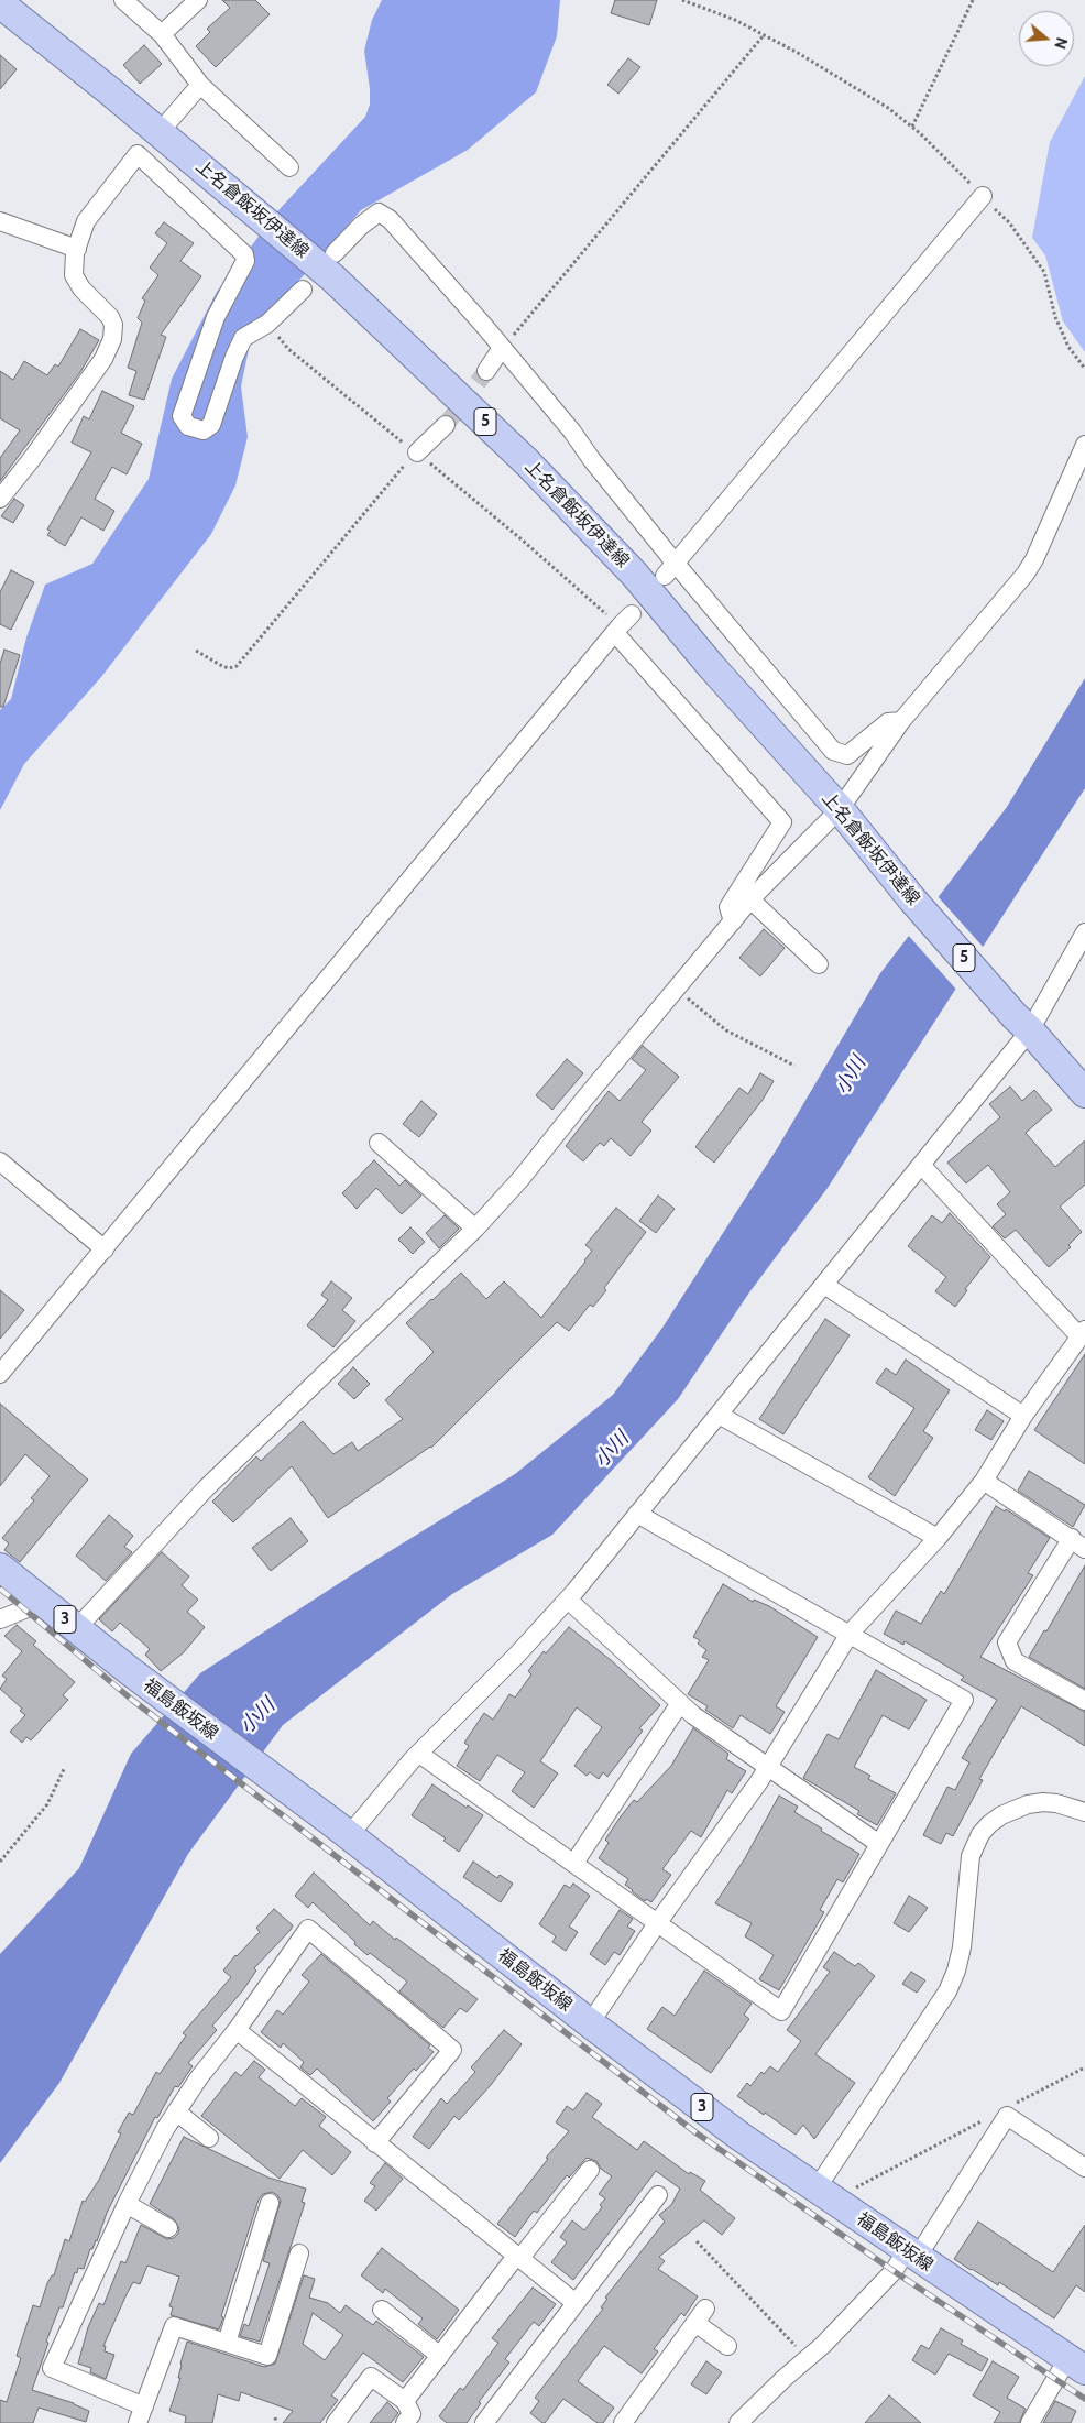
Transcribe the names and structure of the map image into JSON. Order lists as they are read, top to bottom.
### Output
{
  "streets": {
    "main road": [
      "上名倉飯坂伊達線",
      "5",
      "3",
      "福島飯坂線"
    ]
  },
  "water": ["小川"],
  "north": "right"
}
